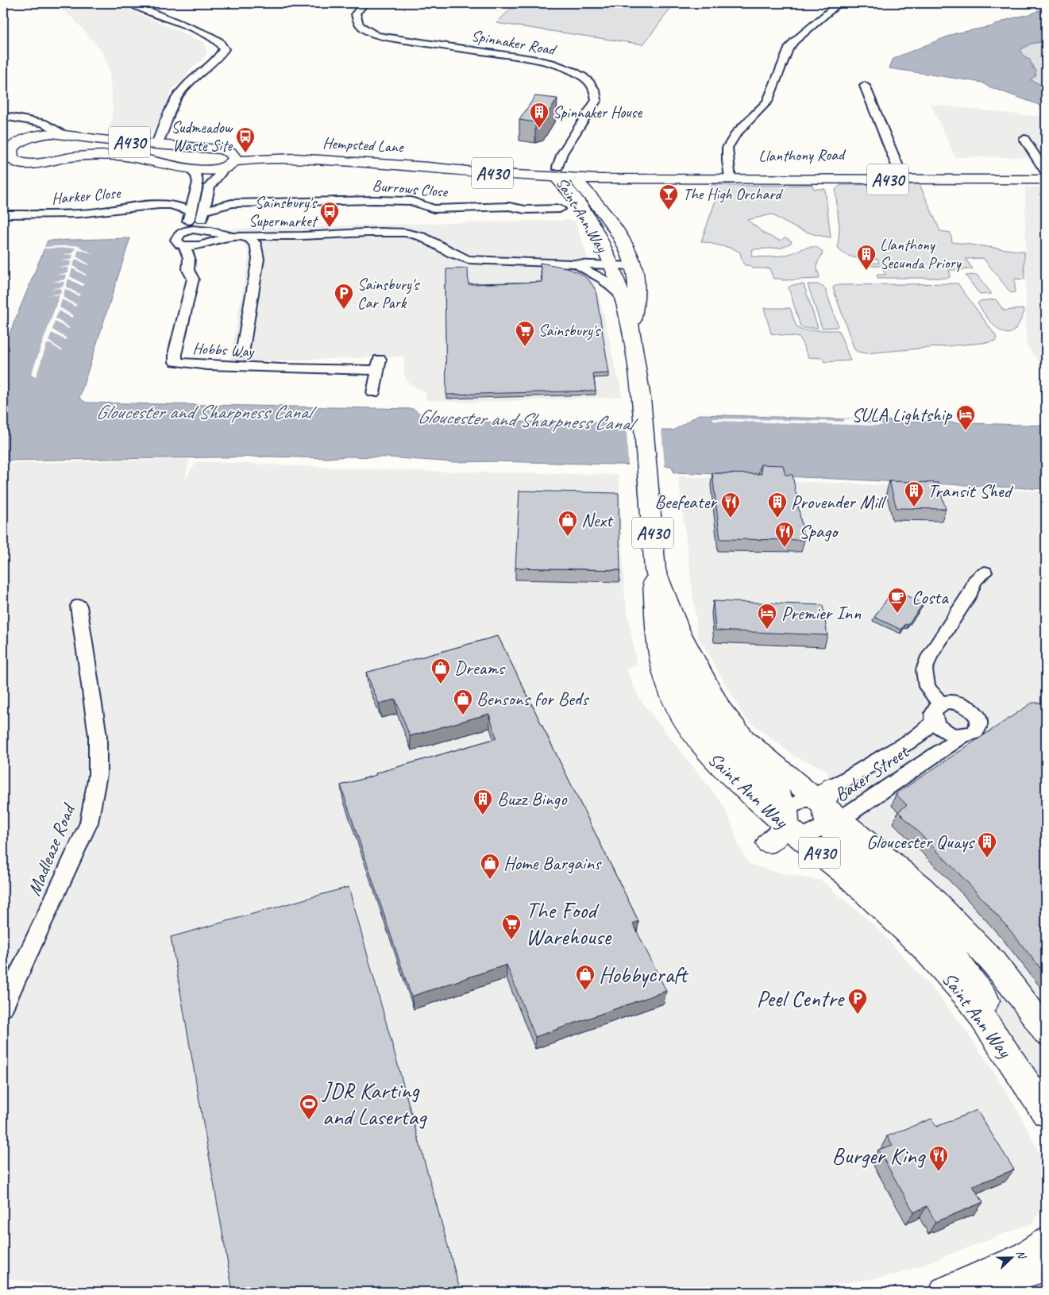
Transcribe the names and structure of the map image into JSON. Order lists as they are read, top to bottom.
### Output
{
  "streets": {
    "main road": [
      "A430",
      "Hempsted Lane",
      "Llanthony Road",
      "Saint Ann Way"
    ],
    "street": [
      "Spinnaker Road",
      "Burrows Close",
      "Harker Close",
      "Hobbs Way",
      "Baker Street",
      "Madleaze Road"
    ]
  },
  "crossings": [
    ["Spinnaker Road", "Hempsted Lane"],
    ["Spinnaker Road", "Llanthony Road"],
    ["Spinnaker Road", "Saint Ann Way"],
    ["A430", "Hempsted Lane"],
    ["A430", "Llanthony Road"],
    ["A430", "Saint Ann Way"],
    ["Hempsted Lane", "Llanthony Road"],
    ["Hempsted Lane", "Saint Ann Way"],
    ["Llanthony Road", "Saint Ann Way"],
    ["Saint Ann Way", "Baker Street"]
  ],
  "water": ["Gloucester and Sharpness Canal"],
  "places": {
    "building": [
      "Spinnaker House",
      "Llanthony Secunda Priory",
      "Transit Shed",
      "Provender Mill",
      "Buzz Bingo",
      "Gloucester Quays"
    ],
    "bus stop": ["Sudmeadow Waste Site", "Sainsbury's Supermarket"],
    "bar": ["The High Orchard"],
    "parking": ["Sainsbury's Car Park", "Peel Centre"],
    "supermarket": ["Sainsbury's", "The Food Warehouse"],
    "hotel": ["SULA Lightship", "Premier Inn"],
    "restaurant": ["Beefeater", "Spago", "Burger King"],
    "shop": [
      "Next",
      "Dreams",
      "Bensons for Beds",
      "Home Bargains",
      "Hobbycraft"
    ],
    "cafe": ["Costa"],
    "sports": ["JDR Karting and Lasertag"]
  },
  "north": "right"
}
